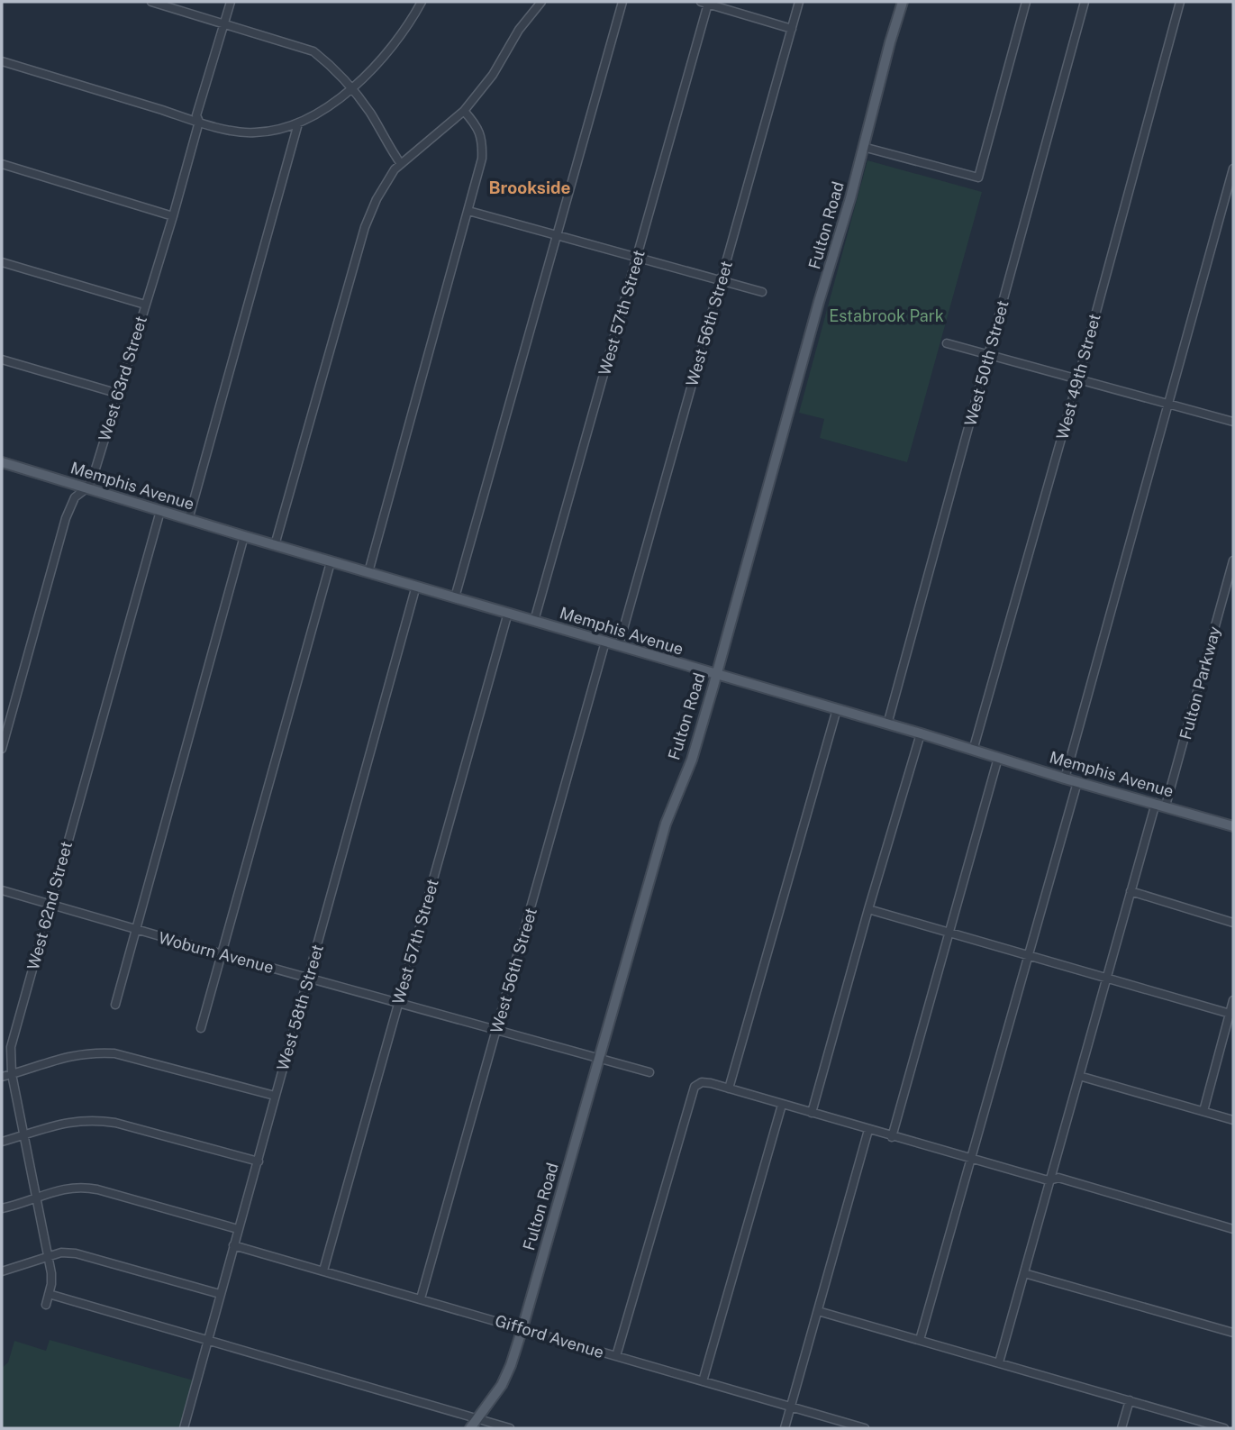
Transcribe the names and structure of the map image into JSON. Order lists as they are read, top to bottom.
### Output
{
  "streets": {
    "main road": ["Fulton Road", "Memphis Avenue"],
    "street": [
      "West 57th Street",
      "West 56th Street",
      "West 50th Street",
      "West 49th Street",
      "West 63rd Street",
      "Fulton Parkway",
      "West 62nd Street",
      "Woburn Avenue",
      "West 58th Street",
      "Gifford Avenue"
    ]
  },
  "crossings": [
    ["Fulton Road", "Memphis Avenue"],
    ["Fulton Road", "Woburn Avenue"],
    ["Fulton Road", "Gifford Avenue"],
    ["West 57th Street", "Memphis Avenue"],
    ["West 57th Street", "Woburn Avenue"],
    ["West 57th Street", "Gifford Avenue"],
    ["West 56th Street", "Memphis Avenue"],
    ["West 56th Street", "Woburn Avenue"],
    ["West 56th Street", "Gifford Avenue"],
    ["West 50th Street", "Memphis Avenue"],
    ["West 49th Street", "Memphis Avenue"],
    ["West 63rd Street", "Memphis Avenue"],
    ["Memphis Avenue", "Fulton Parkway"],
    ["Memphis Avenue", "West 62nd Street"],
    ["Memphis Avenue", "West 58th Street"],
    ["West 62nd Street", "Woburn Avenue"],
    ["Woburn Avenue", "West 58th Street"],
    ["West 58th Street", "Gifford Avenue"]
  ],
  "districts": ["Brookside"],
  "parks": ["Estabrook Park"]
}
